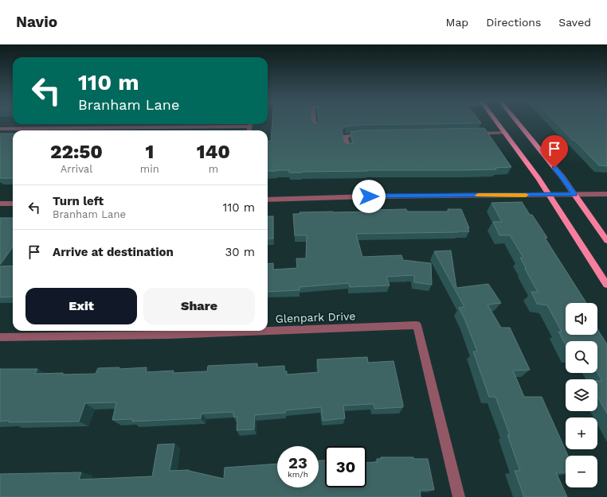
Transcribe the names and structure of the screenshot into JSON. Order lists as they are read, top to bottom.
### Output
{
  "streets": {
    "street": ["Glenpark Drive"]
  },
  "page": {
    "header": "Navio",
    "nav": ["Map", "Directions", "Saved"],
    "turn": ["110 m", "Branham Lane"],
    "eta": [
      "22:50",
      "Arrival",
      "1",
      "min",
      "140",
      "m"
    ],
    "list": [
      {
        "name": "Turn left",
        "note": "Branham Lane",
        "value": "110 m"
      },
      {
        "name": "Arrive at destination",
        "value": "30 m"
      }
    ],
    "buttons": ["Exit", "Share"],
    "map_buttons": ["+", "−"],
    "speed": "23 km/h",
    "limit": "30"
  }
}
